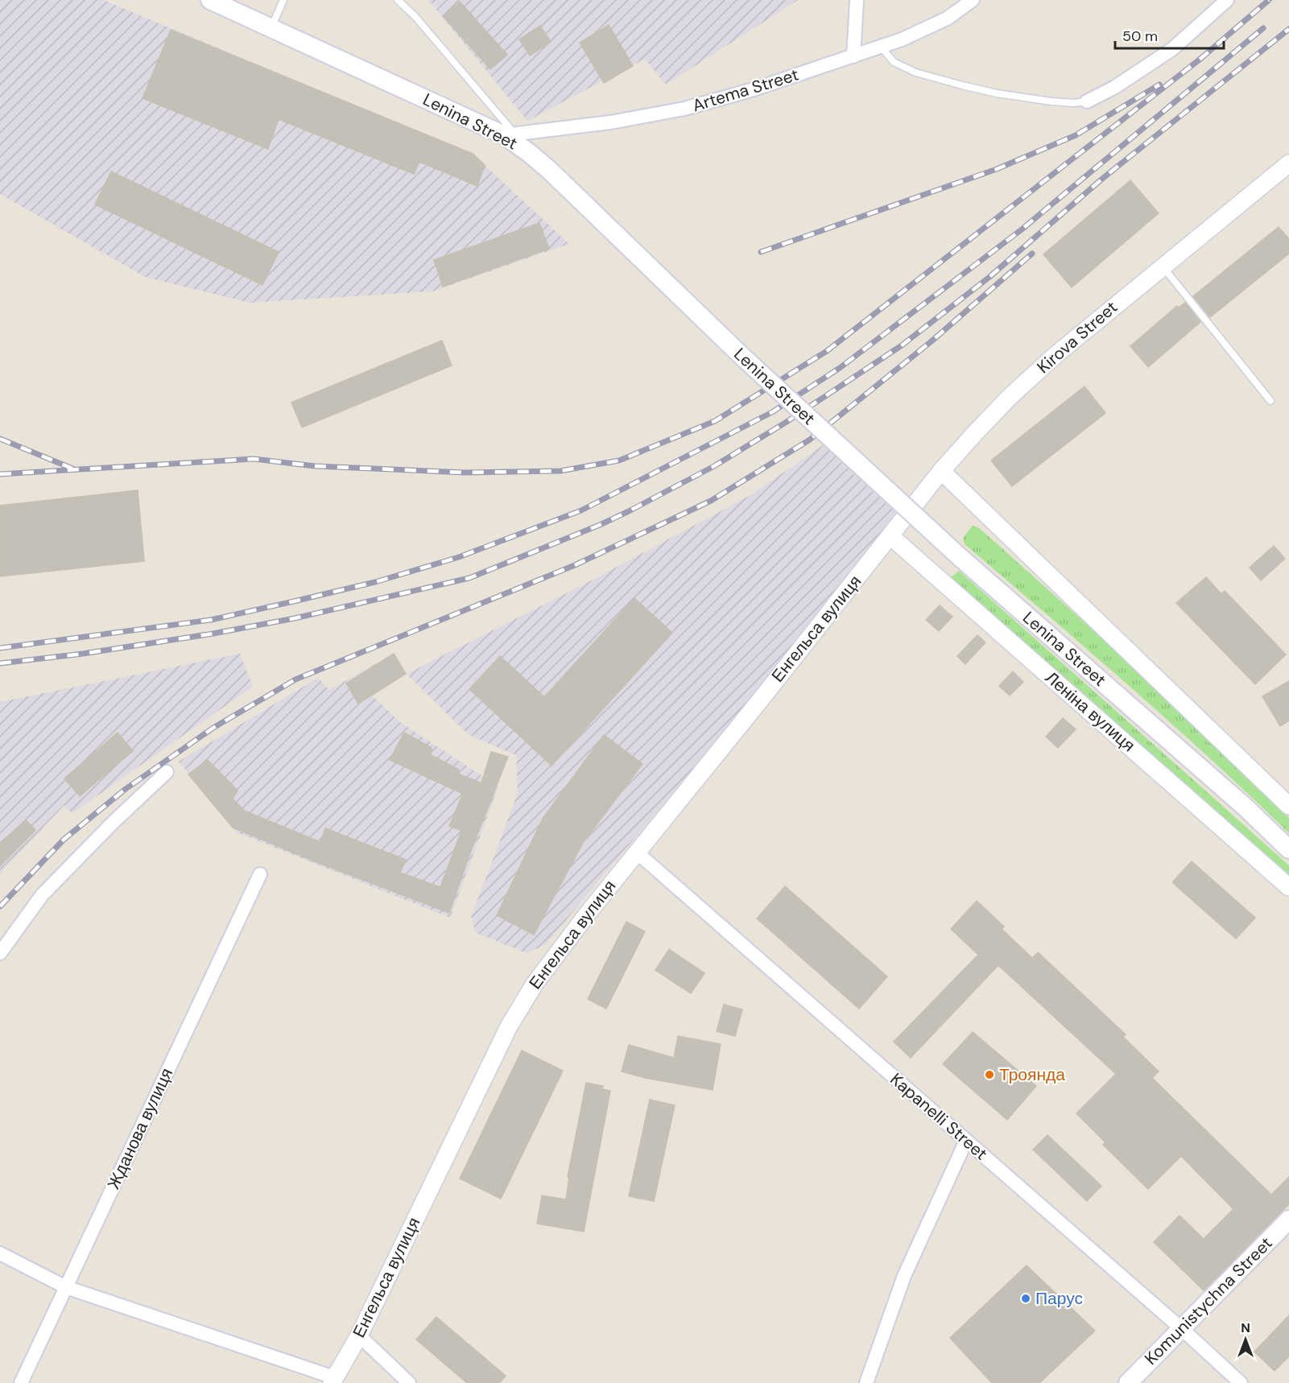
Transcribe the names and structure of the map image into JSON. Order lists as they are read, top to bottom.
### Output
{
  "streets": {
    "main road": ["Lenina Street", "Komunistychna Street"],
    "street": [
      "Artema Street",
      "Kirova Street",
      "Енгельса вулиця",
      "Леніна вулиця",
      "Kapanelli Street",
      "Жданова вулиця"
    ]
  },
  "crossings": [
    ["Artema Street", "Lenina Street"],
    ["Kirova Street", "Енгельса вулиця"],
    ["Kirova Street", "Леніна вулиця"],
    ["Енгельса вулиця", "Леніна вулиця"],
    ["Енгельса вулиця", "Kapanelli Street"],
    ["Kapanelli Street", "Komunistychna Street"]
  ],
  "places": ["Троянда", "Парус"],
  "scale_bar": "50 m",
  "north": "top"
}
